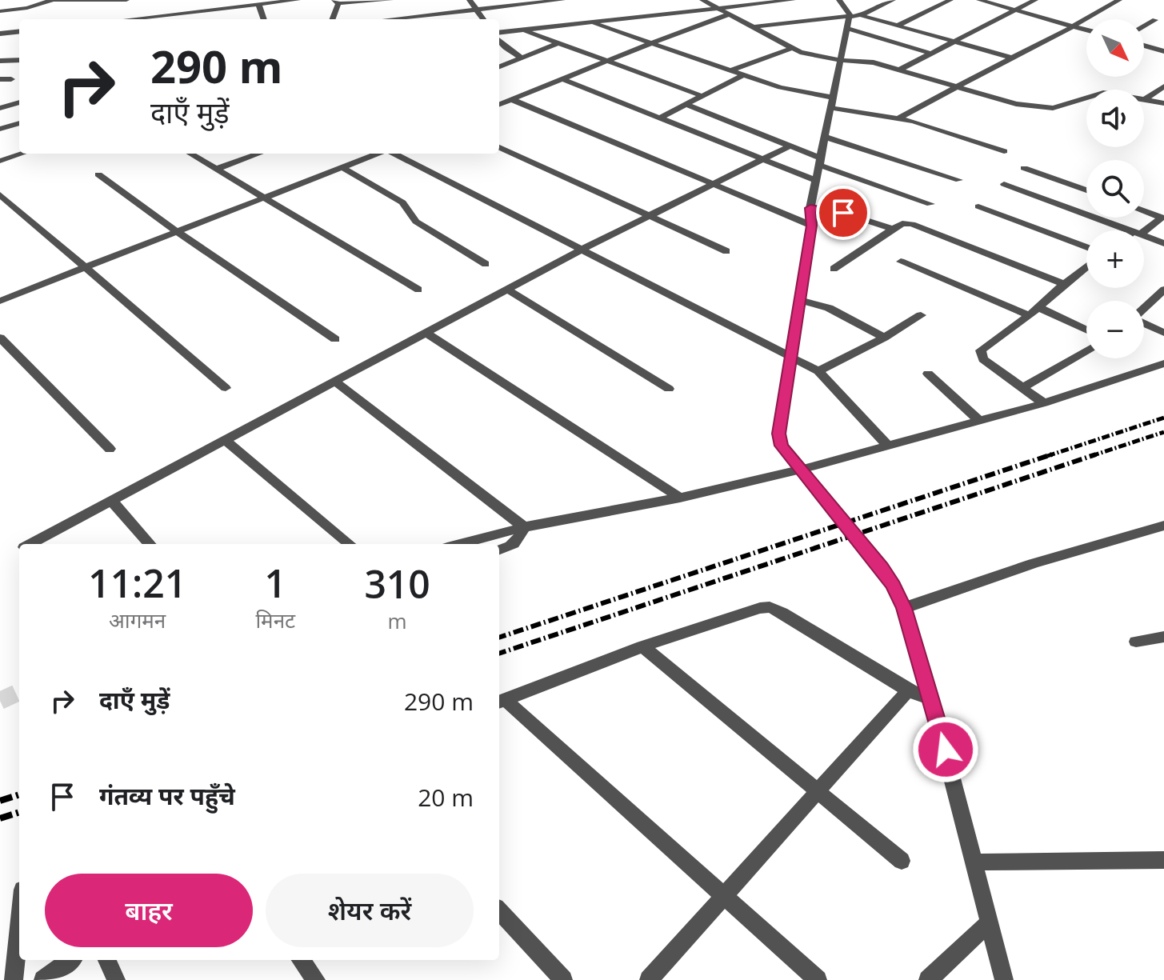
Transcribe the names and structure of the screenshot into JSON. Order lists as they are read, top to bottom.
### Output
{
  "north": "bottom right",
  "page": {
    "map_buttons": ["+", "−"],
    "turn": ["290 m", "दाएँ मुड़ें"],
    "eta": [
      "11:21",
      "आगमन",
      "1",
      "मिनट",
      "310",
      "m"
    ],
    "list": [
      {
        "name": "दाएँ मुड़ें",
        "value": "290 m"
      },
      {
        "name": "गंतव्य पर पहुँचे",
        "value": "20 m"
      }
    ],
    "buttons": ["बाहर", "शेयर करें"]
  }
}
